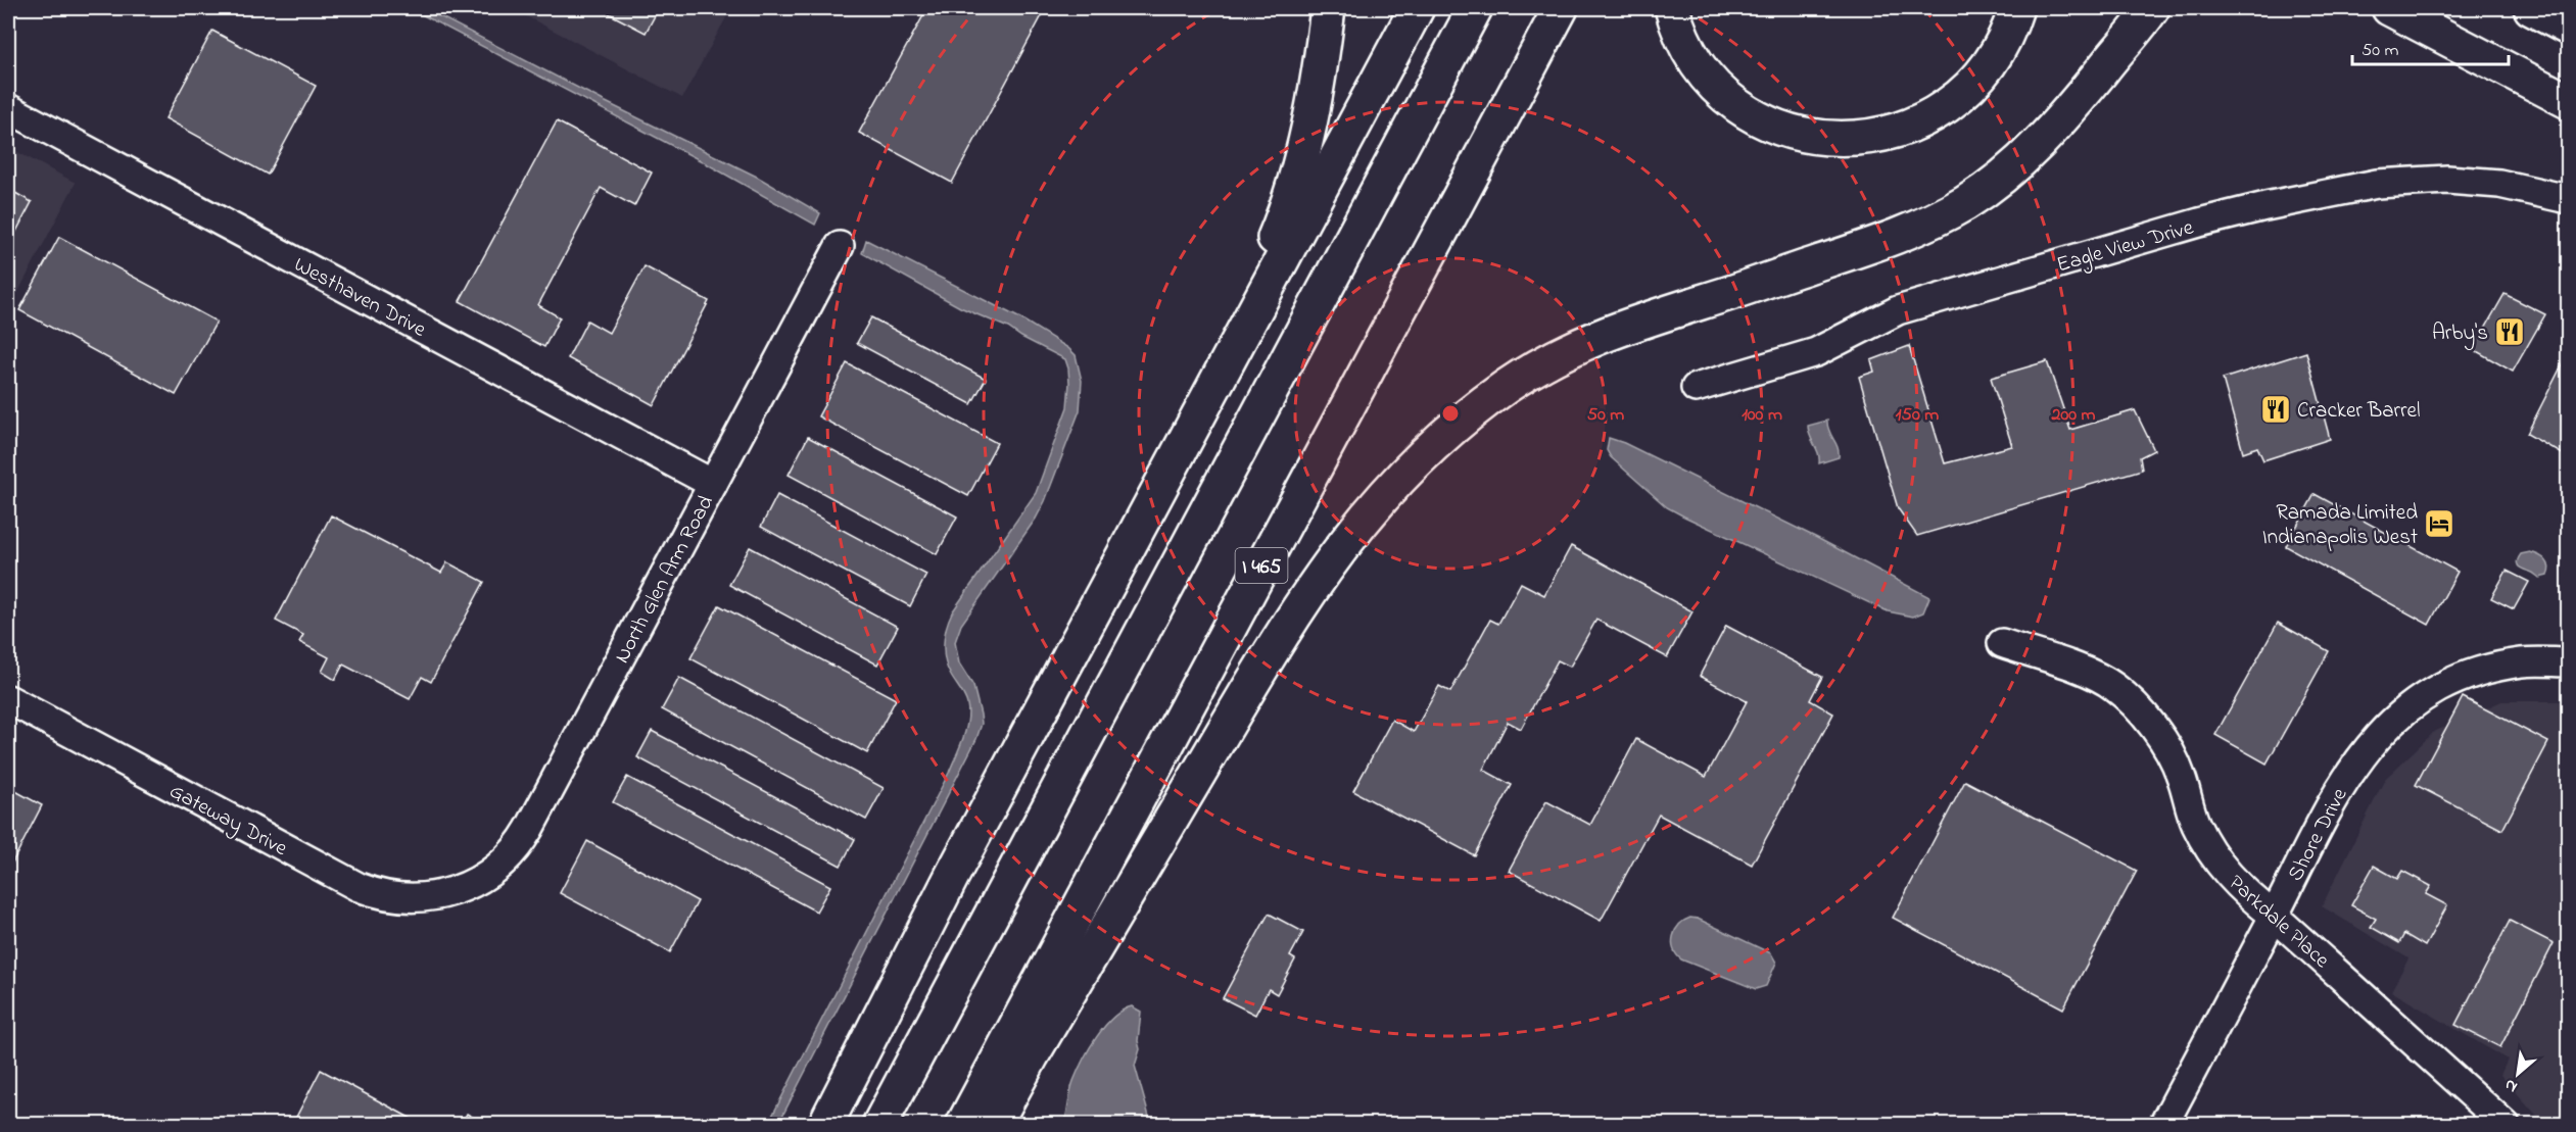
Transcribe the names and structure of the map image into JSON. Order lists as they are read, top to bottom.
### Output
{
  "streets": {
    "main road": ["I 465"],
    "street": [
      "Eagle View Drive",
      "Westhaven Drive",
      "North Glen Arm Road",
      "Gateway Drive",
      "Shore Drive",
      "Parkdale Place"
    ]
  },
  "crossings": [
    ["Westhaven Drive", "North Glen Arm Road"],
    ["North Glen Arm Road", "Gateway Drive"],
    ["Shore Drive", "Parkdale Place"]
  ],
  "places": {
    "restaurant": ["Arby's", "Cracker Barrel"],
    "hotel": ["Ramada Limited Indianapolis West"]
  },
  "scale_bar": "50 m",
  "north": "bottom left",
  "rings": [
    "50 m",
    "100 m",
    "150 m",
    "200 m"
  ]
}
